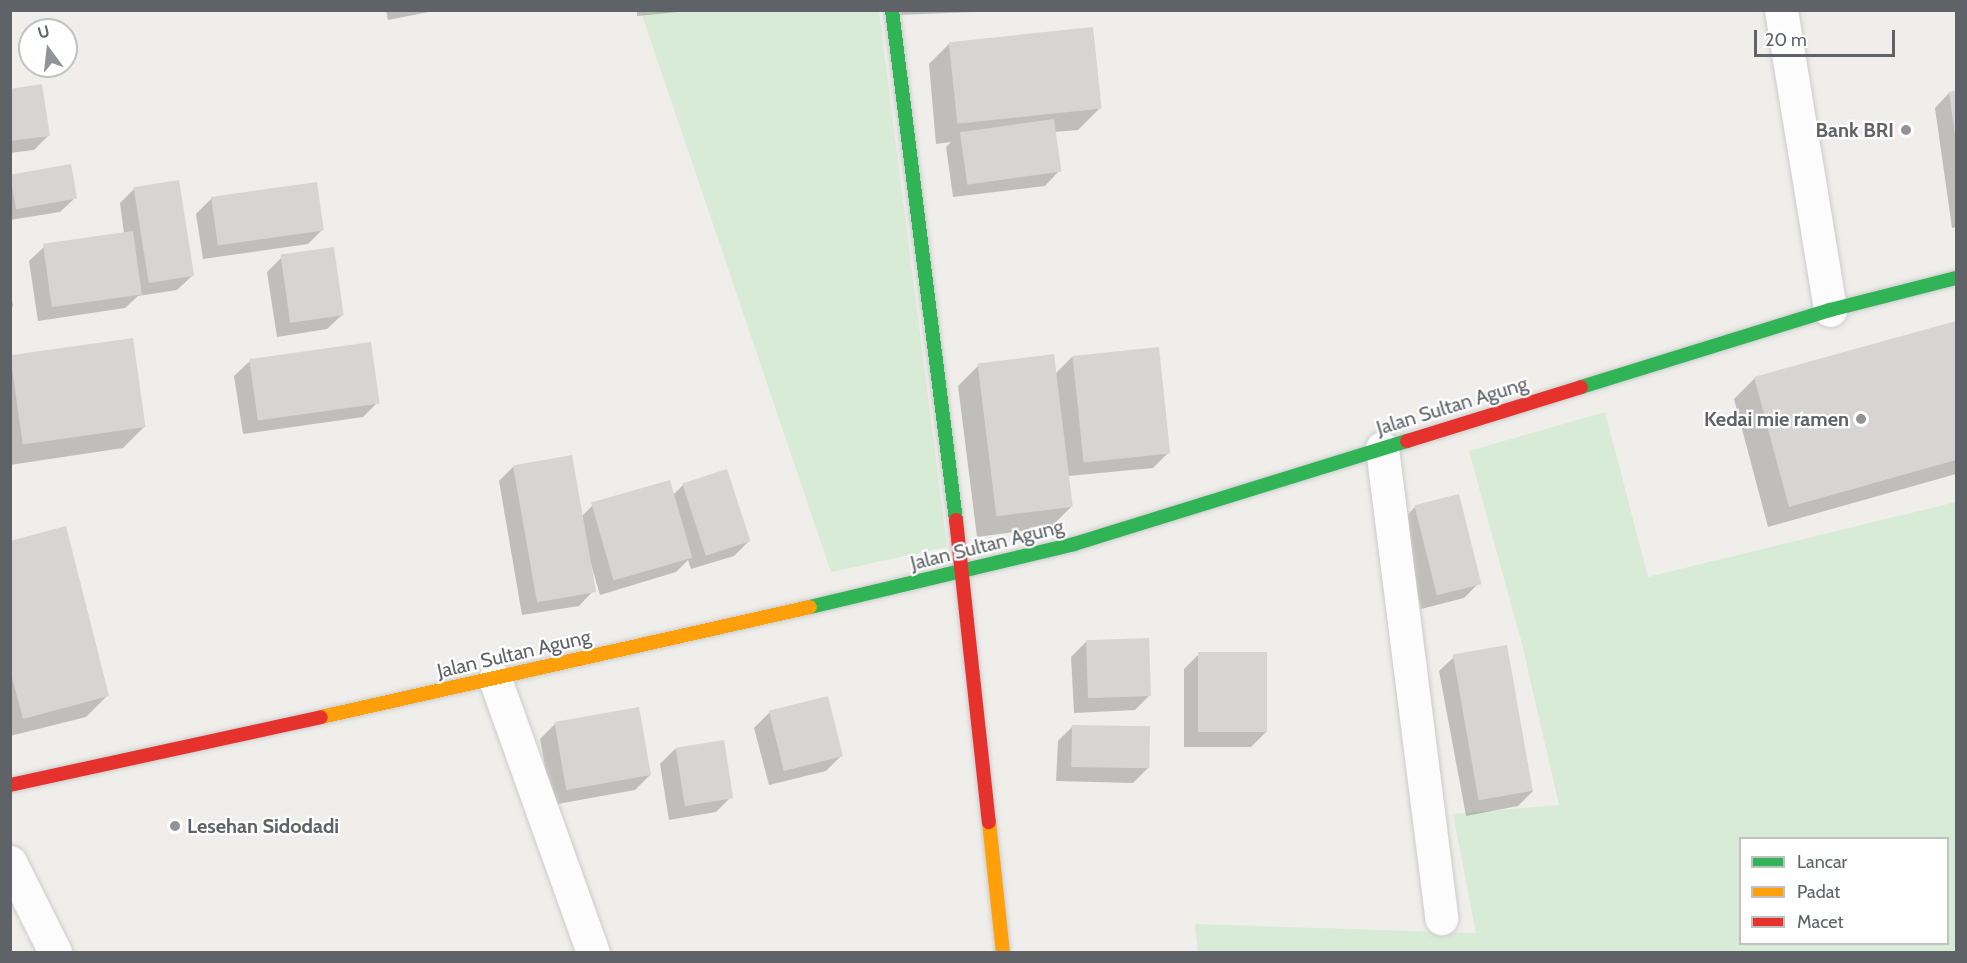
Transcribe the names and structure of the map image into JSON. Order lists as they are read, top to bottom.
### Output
{
  "streets": {
    "main road": ["Jalan Sultan Agung"]
  },
  "places": ["Bank BRI", "Kedai mie ramen", "Lesehan Sidodadi"],
  "legend": ["Lancar", "Padat", "Macet"],
  "scale_bar": "20 m",
  "north": "top"
}
